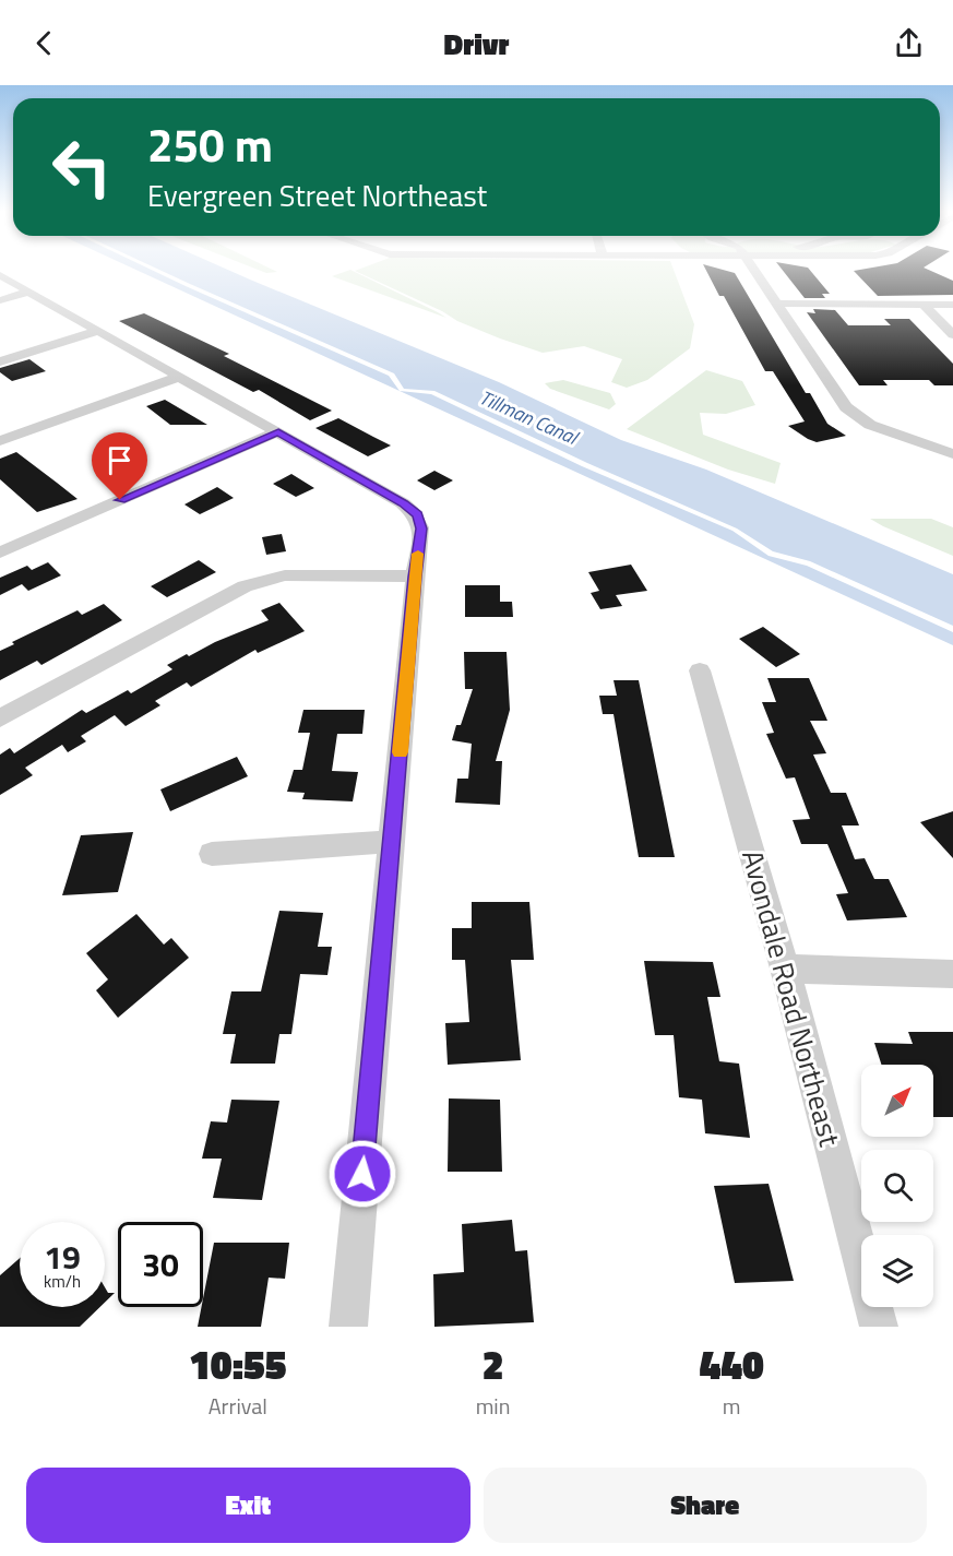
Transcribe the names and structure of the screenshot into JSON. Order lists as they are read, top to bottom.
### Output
{
  "streets": {
    "street": ["Avondale Road Northeast"]
  },
  "water": ["Tillman Canal"],
  "north": "top right",
  "page": {
    "header": "Drivr",
    "turn": ["250 m", "Evergreen Street Northeast"],
    "speed": "19 km/h",
    "limit": "30",
    "eta": [
      "10:55",
      "Arrival",
      "2",
      "min",
      "440",
      "m"
    ],
    "buttons": ["Exit", "Share"]
  }
}
